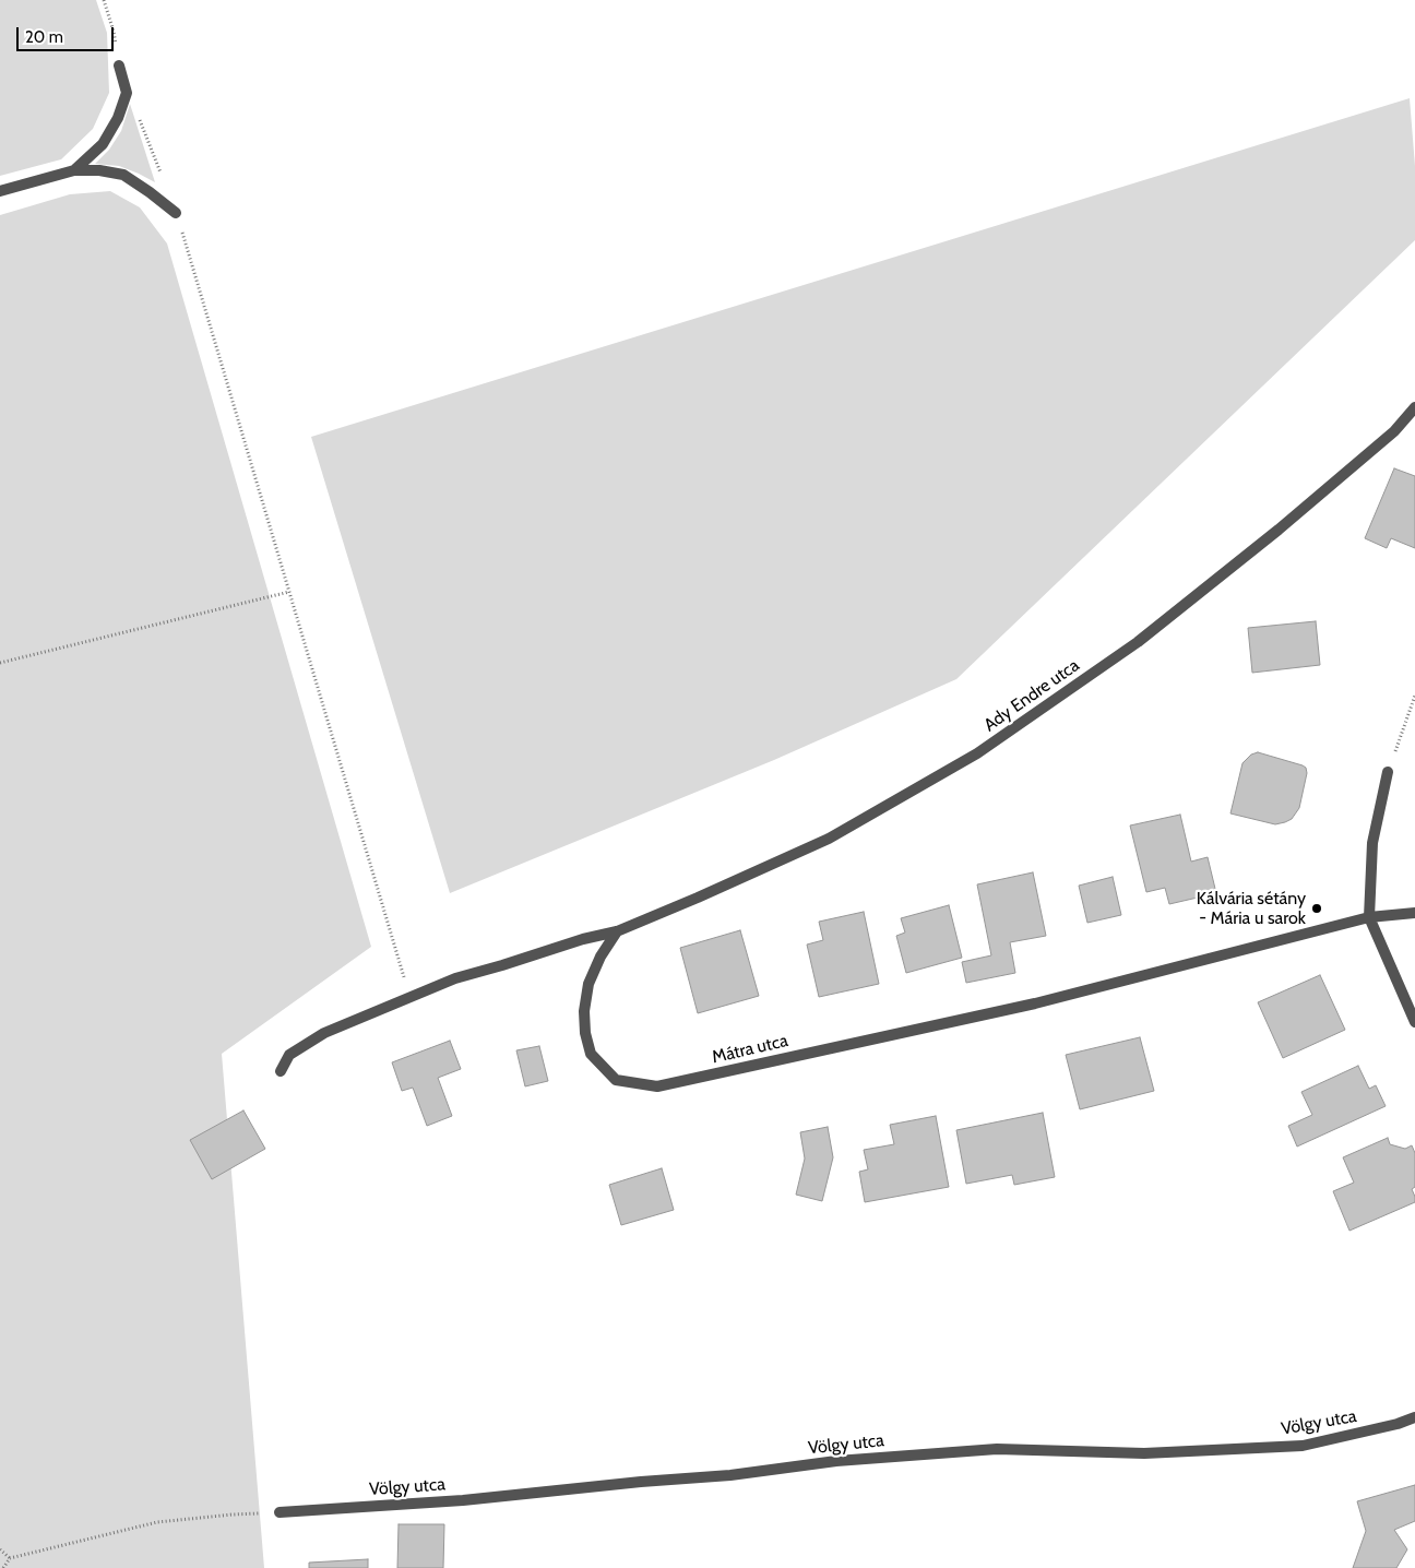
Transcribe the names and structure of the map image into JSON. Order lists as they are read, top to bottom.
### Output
{
  "streets": {
    "street": ["Ady Endre utca", "Mátra utca", "Völgy utca"]
  },
  "crossings": [
    ["Ady Endre utca", "Mátra utca"]
  ],
  "places": ["Kálvária sétány - Mária u sarok"],
  "scale_bar": "20 m"
}
